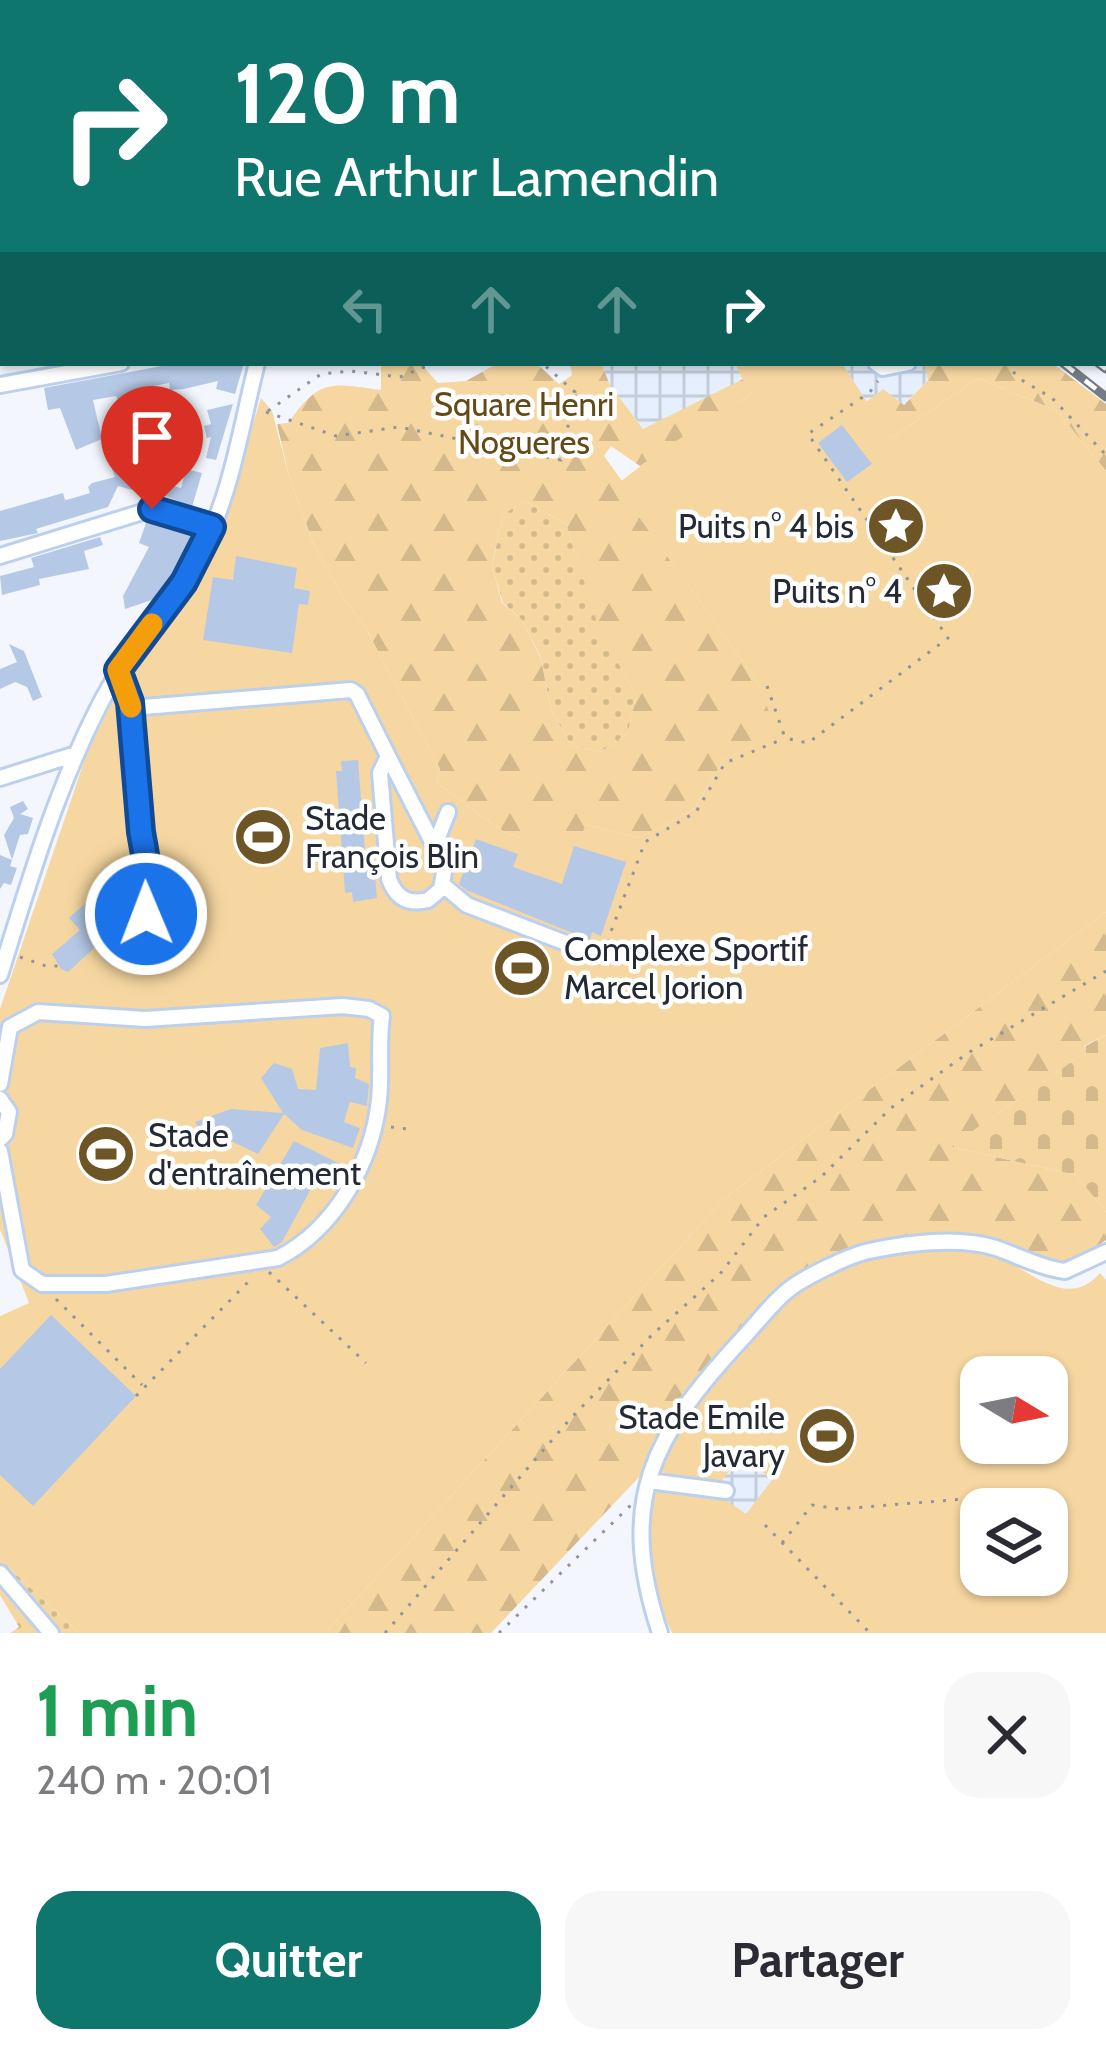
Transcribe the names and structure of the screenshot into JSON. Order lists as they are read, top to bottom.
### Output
{
  "parks": ["Square Henri Nogueres"],
  "places": {
    "place": ["Puits n° 4 bis", "Puits n° 4"],
    "sports": [
      "Stade François Blin",
      "Complexe Sportif Marcel Jorion",
      "Stade d'entraînement",
      "Stade Emile Javary"
    ]
  },
  "north": "right",
  "page": {
    "turn": ["120 m", "Rue Arthur Lamendin"],
    "heading": ["1 min", "240 m · 20:01"],
    "buttons": ["Quitter", "Partager"]
  }
}
